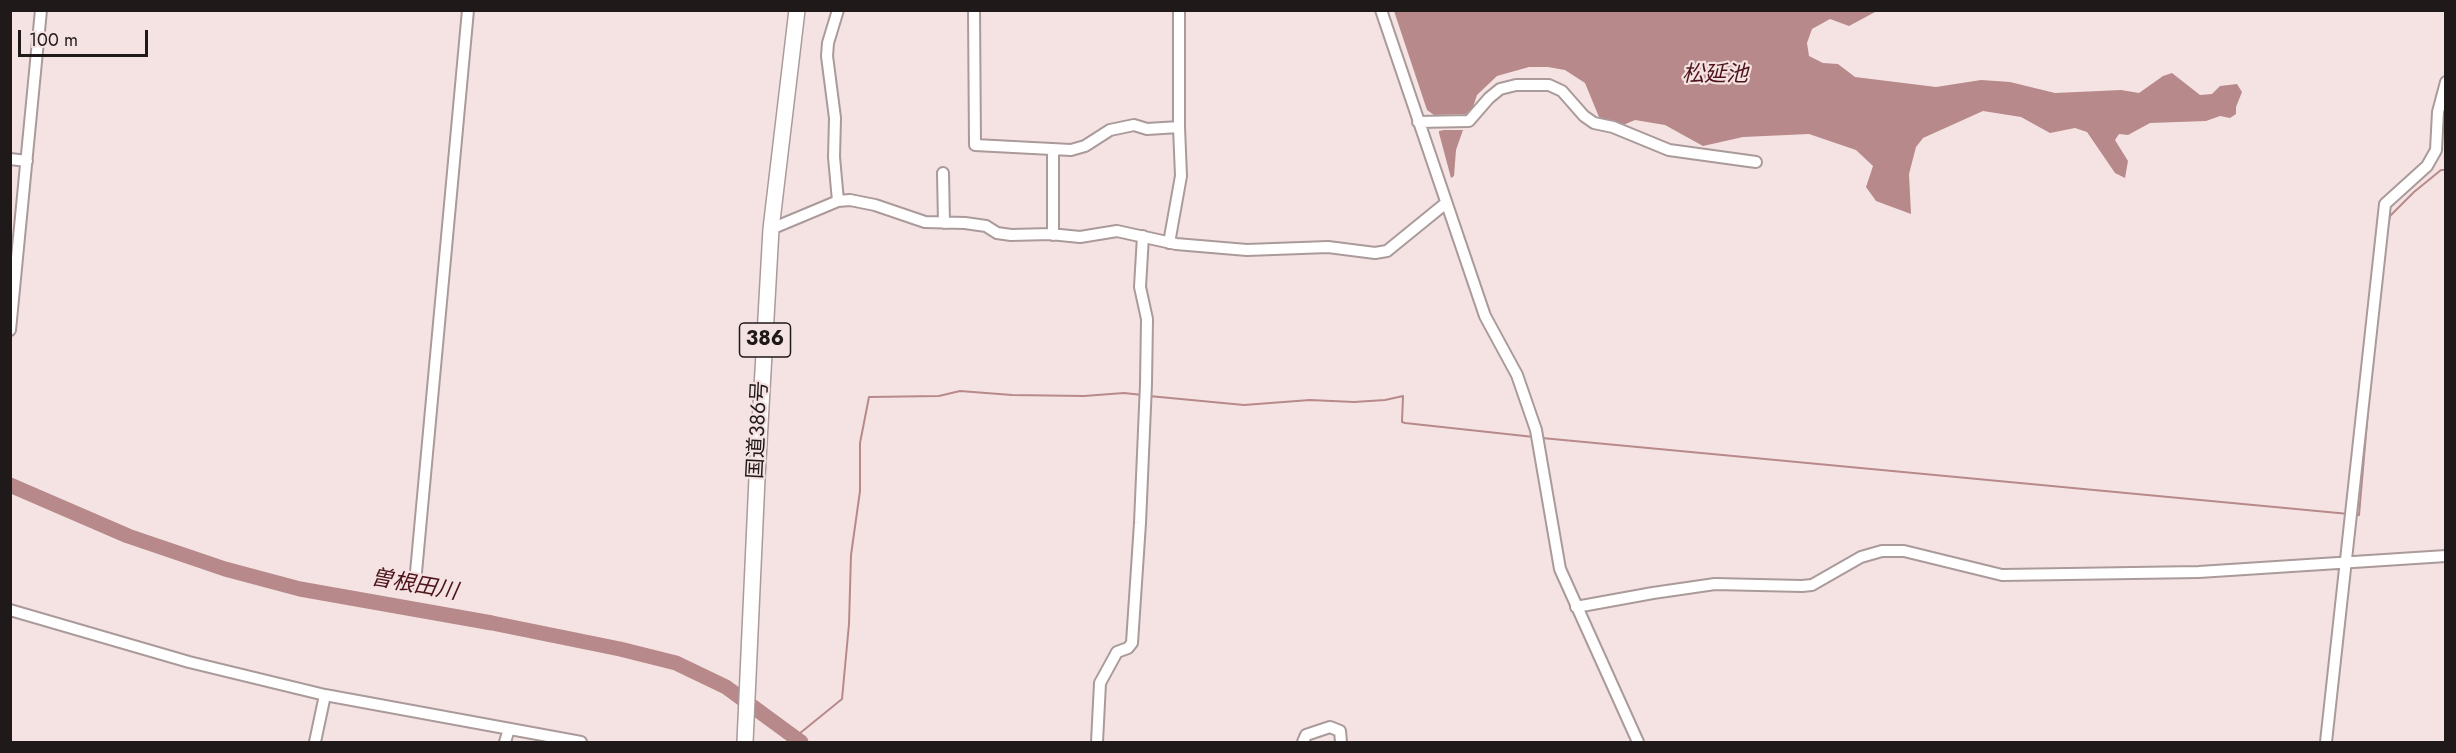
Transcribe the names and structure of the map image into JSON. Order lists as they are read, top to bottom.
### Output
{
  "streets": {
    "highway": ["386", "国道386号"]
  },
  "water": ["松延池", "曽根田川"],
  "scale_bar": "100 m"
}
